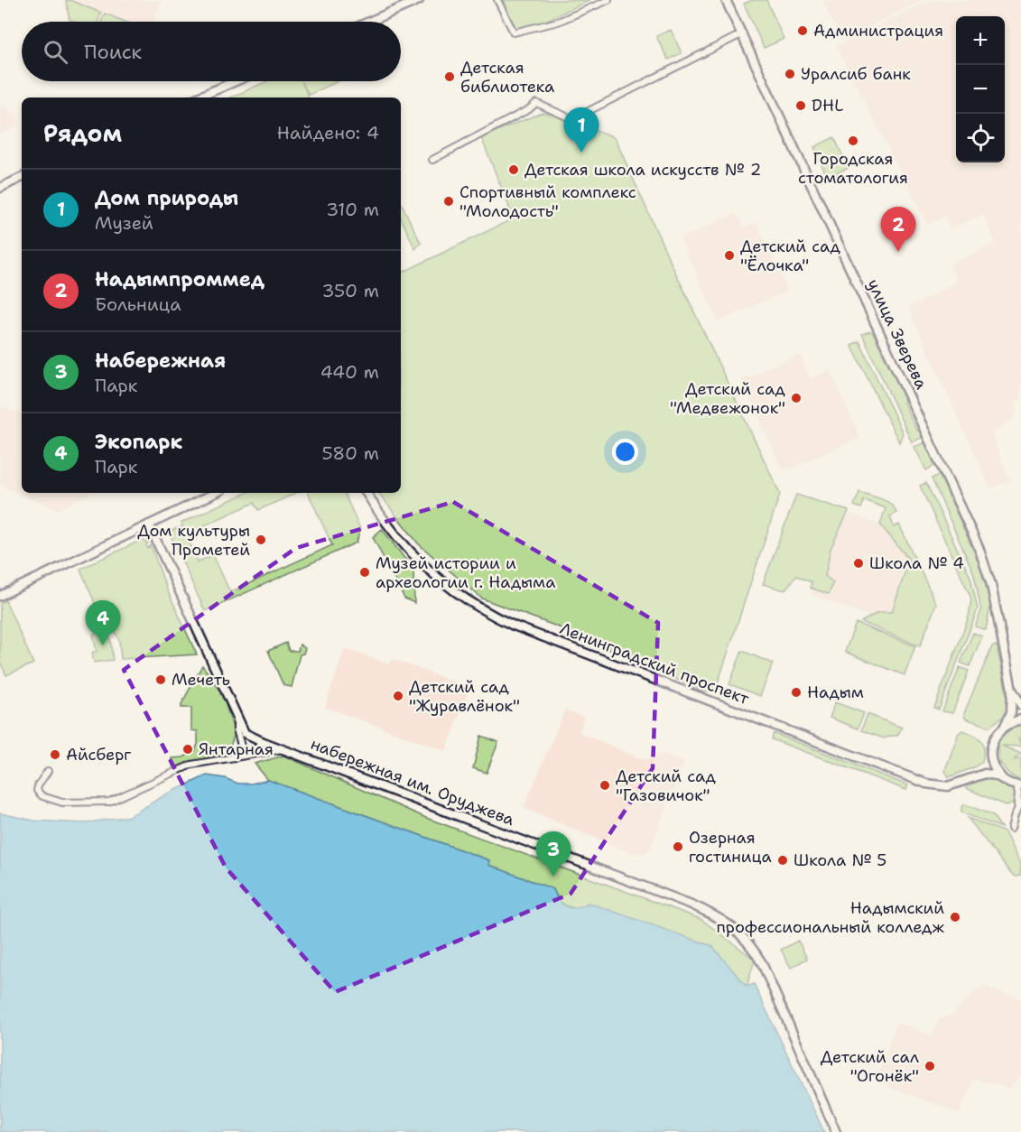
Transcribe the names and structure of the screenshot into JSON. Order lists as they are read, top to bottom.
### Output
{
  "streets": {
    "street": ["улица Зверева", "Ленинградский проспект", "набережная им. Оруджева"]
  },
  "crossings": [
    ["улица Зверева", "Ленинградский проспект"]
  ],
  "places": [
    "Администрация",
    "Уралсиб банк",
    "Детская библиотека",
    "DHL",
    "Городская стоматология",
    "Детская школа искусств № 2",
    "Спортивный комплекс \"Молодость\"",
    "Детский сад \"Ёлочка\"",
    "Детский сад \"Медвежонок\"",
    "Дом культуры Прометей",
    "Школа № 4",
    "Музей истории и археологии г. Надыма",
    "Мечеть",
    "Надым",
    "Детский сад \"Журавлёнок\"",
    "Янтарная",
    "Айсберг",
    "Детский сад \"Газовичок\"",
    "Озерная гостиница",
    "Школа № 5",
    "Надымский профессиональный колледж",
    "Детский сал \"Огонёк\""
  ],
  "page": {
    "map_buttons": ["+", "−"],
    "search": "Поиск",
    "heading": ["Рядом", "Найдено: 4"],
    "pins": [
      "1",
      "2",
      "4",
      "3"
    ],
    "list": [
      {
        "mark": "1",
        "name": "Дом природы",
        "note": "Музей",
        "value": "310 m"
      },
      {
        "mark": "2",
        "name": "Надымпроммед",
        "note": "Больница",
        "value": "350 m"
      },
      {
        "mark": "3",
        "name": "Набережная",
        "note": "Парк",
        "value": "440 m"
      },
      {
        "mark": "4",
        "name": "Экопарк",
        "note": "Парк",
        "value": "580 m"
      }
    ]
  }
}
